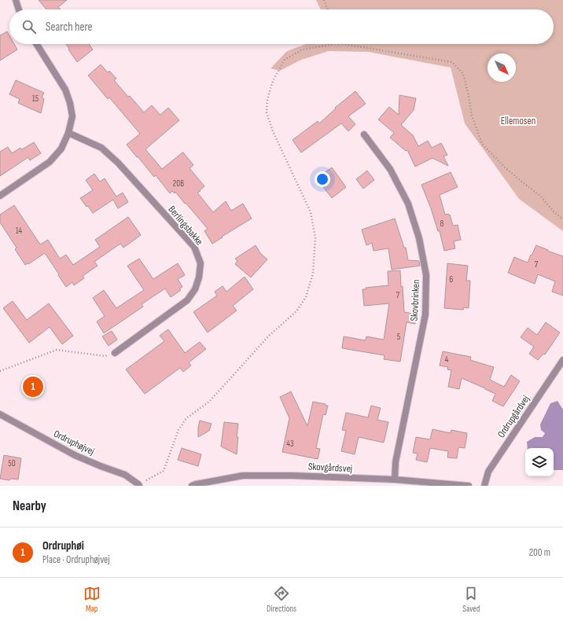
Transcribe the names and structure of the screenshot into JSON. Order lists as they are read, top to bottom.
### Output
{
  "streets": {
    "street": [
      "Berlingsbakke",
      "Skovbrinken",
      "Ordrupgårdvej",
      "Ordruphøjvej",
      "Skovgårdsvej"
    ]
  },
  "crossings": [
    ["Skovbrinken", "Skovgårdsvej"]
  ],
  "parks": ["Ellemosen"],
  "house_numbers": [
    "15",
    "20B",
    "8",
    "14",
    "7",
    "6",
    "7",
    "5",
    "4",
    "43",
    "50"
  ],
  "north": "bottom right",
  "page": {
    "search": "Search here",
    "pins": "1",
    "heading": "Nearby",
    "list": [
      {
        "mark": "1",
        "name": "Ordruphøi",
        "note": "Place · Ordruphøjvej",
        "value": "200 m"
      }
    ],
    "nav": ["Map", "Directions", "Saved"]
  }
}
